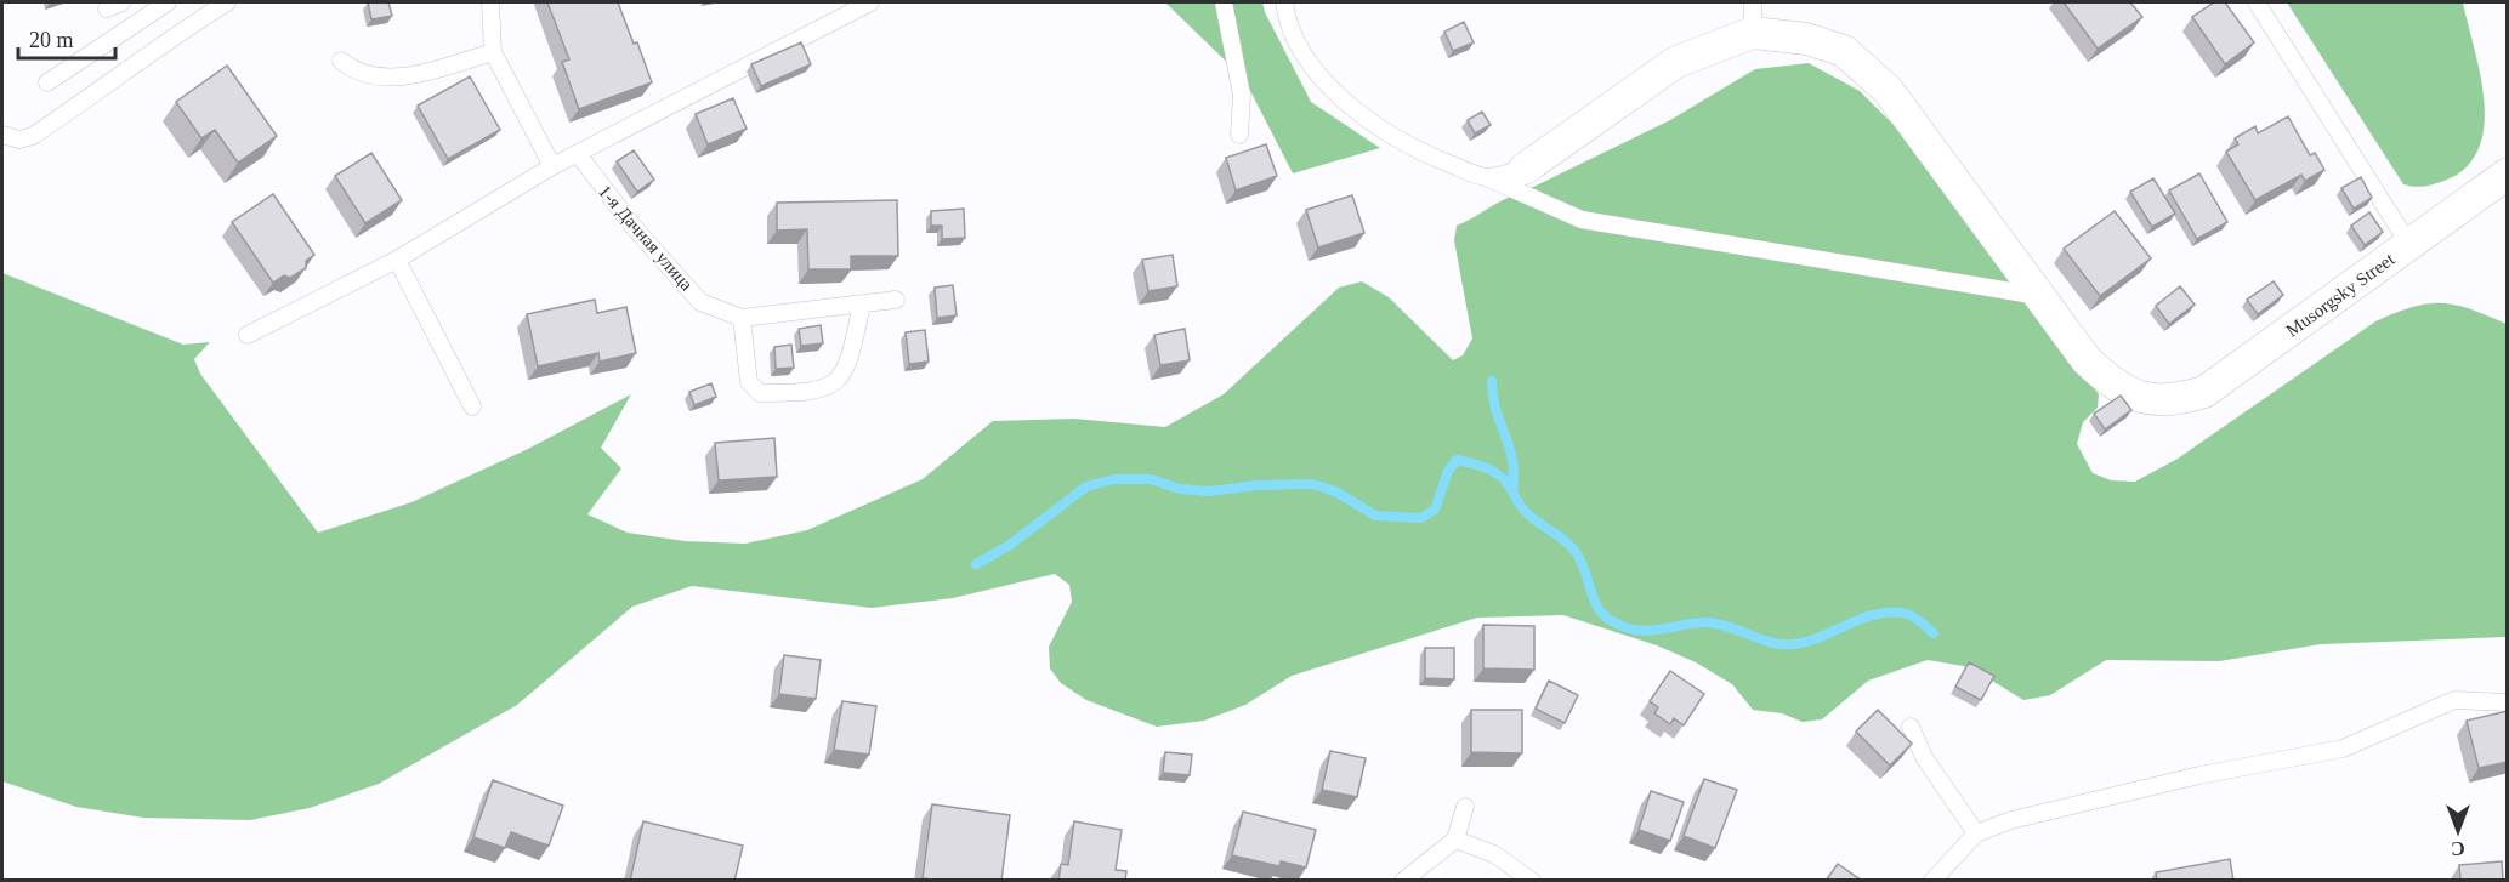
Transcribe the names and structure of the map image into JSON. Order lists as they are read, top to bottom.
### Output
{
  "streets": {
    "street": ["Musorgsky Street"],
    "lane": ["1-я Дачная улица"]
  },
  "scale_bar": "20 m",
  "north": "bottom"
}
